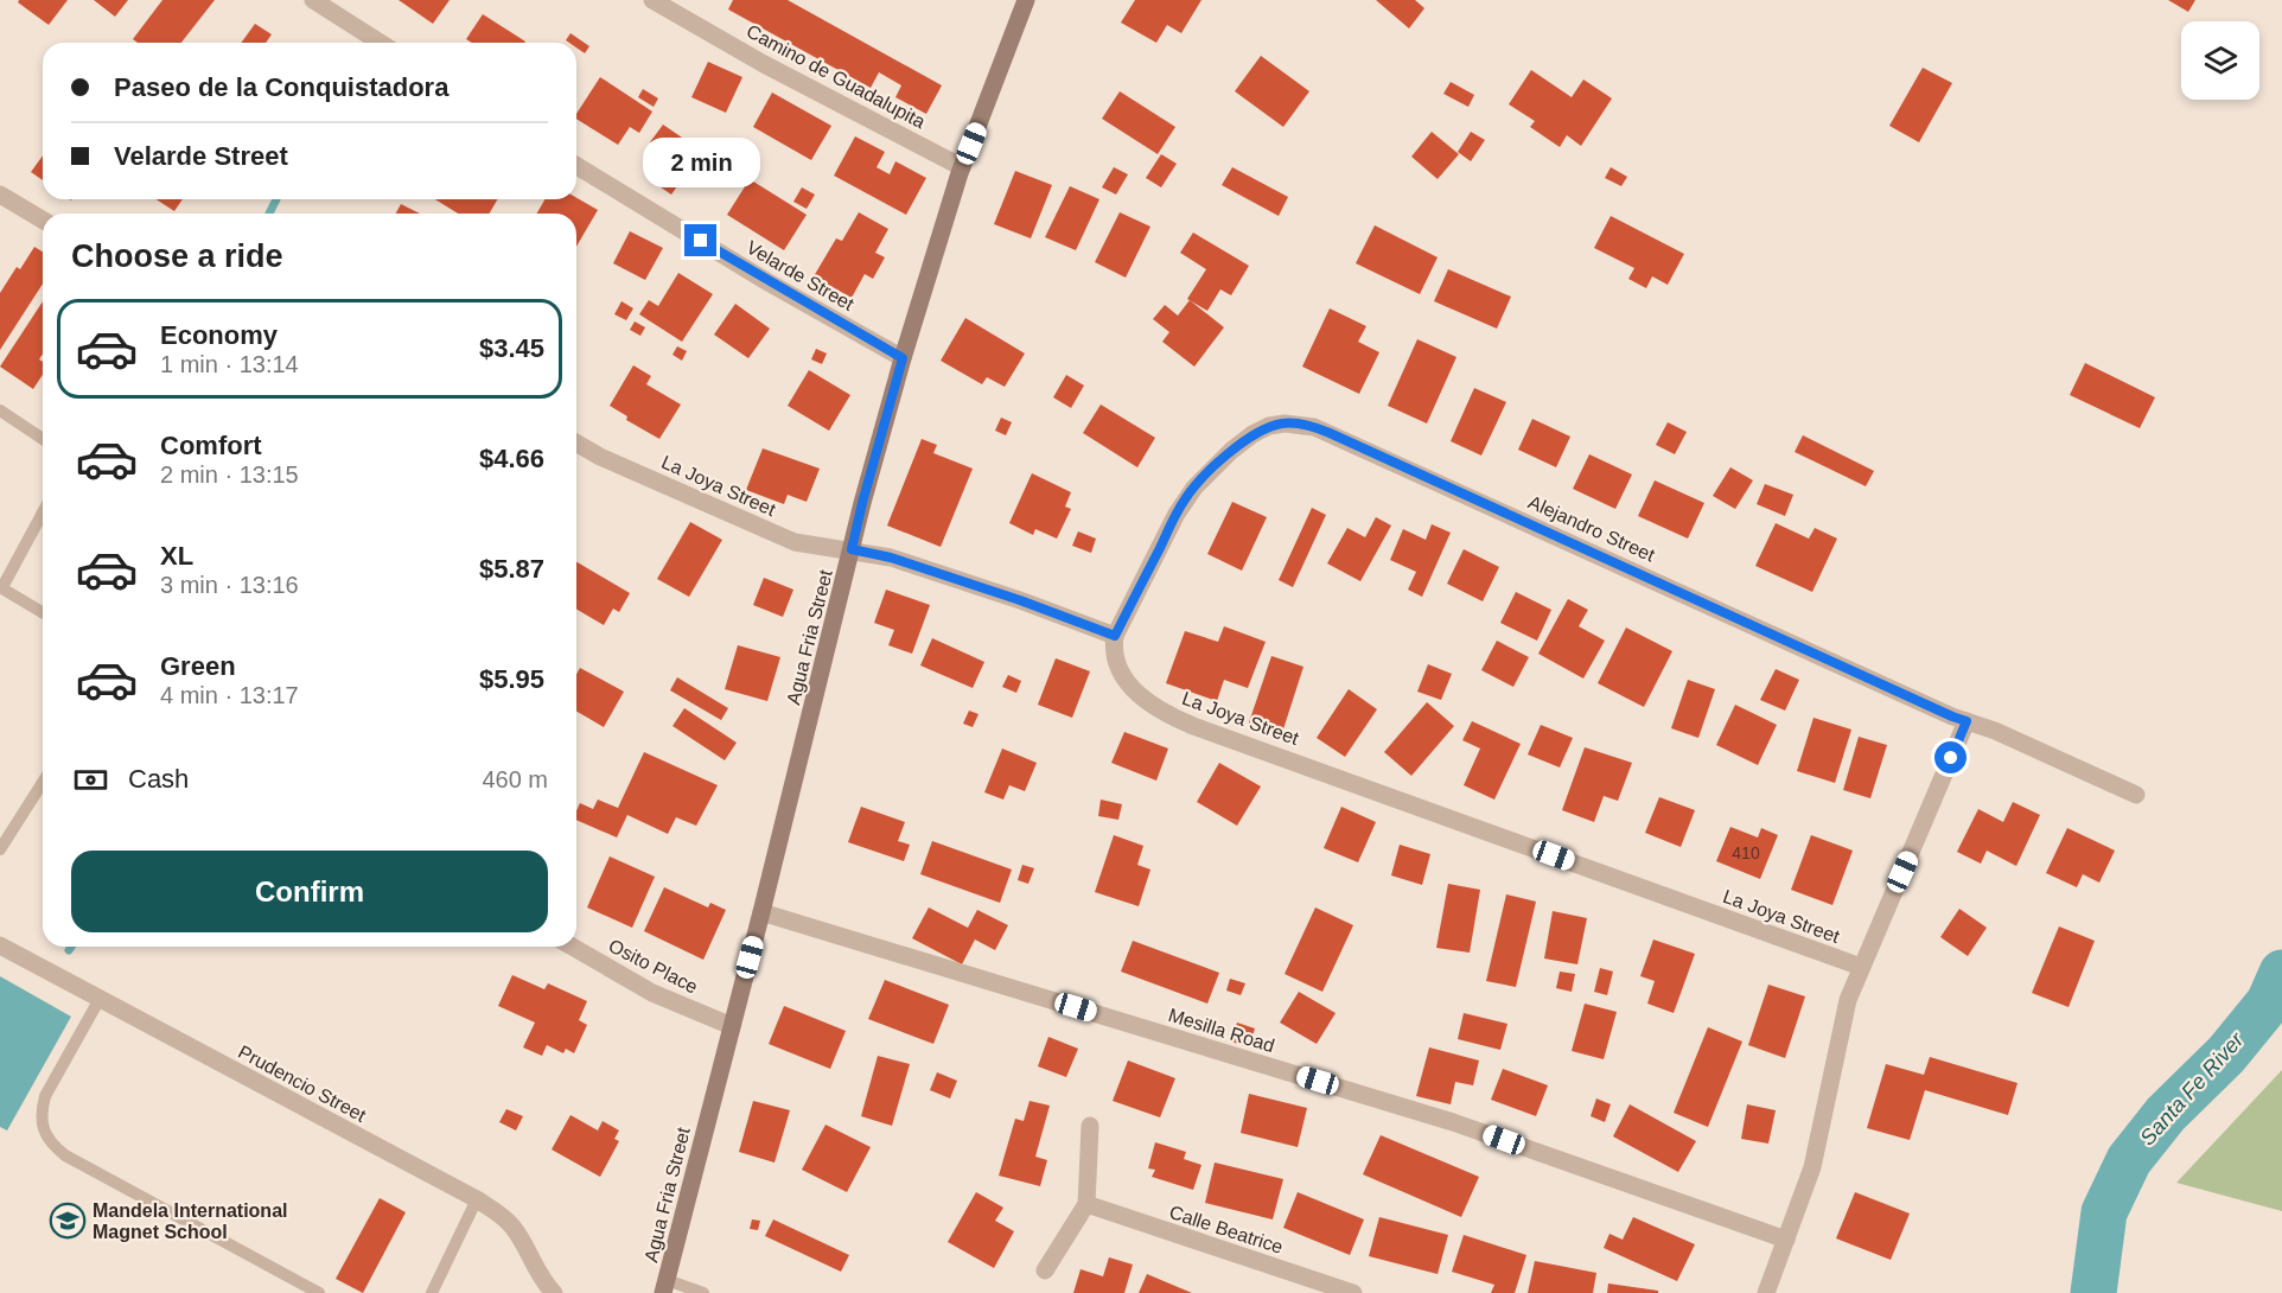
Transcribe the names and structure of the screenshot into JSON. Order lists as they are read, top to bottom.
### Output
{
  "streets": {
    "street": [
      "Camino de Guadalupita",
      "Velarde Street",
      "La Joya Street",
      "Alejandro Street",
      "Agua Fria Street",
      "Osito Place",
      "Mesilla Road",
      "Prudencio Street",
      "Calle Beatrice"
    ]
  },
  "crossings": [
    ["Camino de Guadalupita", "Agua Fria Street"],
    ["Velarde Street", "Agua Fria Street"],
    ["La Joya Street", "Alejandro Street"],
    ["La Joya Street", "Agua Fria Street"],
    ["Agua Fria Street", "Osito Place"],
    ["Agua Fria Street", "Mesilla Road"]
  ],
  "water": ["Santa Fe River"],
  "places": {
    "school or university": ["Mandela International Magnet School"]
  },
  "house_numbers": ["410"],
  "page": {
    "banner": ["Paseo de la Conquistadora", "Velarde Street"],
    "bubble": "2 min",
    "heading": "Choose a ride",
    "list": [
      {
        "name": "Economy",
        "note": "1 min · 13:14",
        "value": "$3.45"
      },
      {
        "name": "Comfort",
        "note": "2 min · 13:15",
        "value": "$4.66"
      },
      {
        "name": "XL",
        "note": "3 min · 13:16",
        "value": "$5.87"
      },
      {
        "name": "Green",
        "note": "4 min · 13:17",
        "value": "$5.95"
      }
    ],
    "pay": ["Cash", "460 m"],
    "buttons": "Confirm"
  }
}
